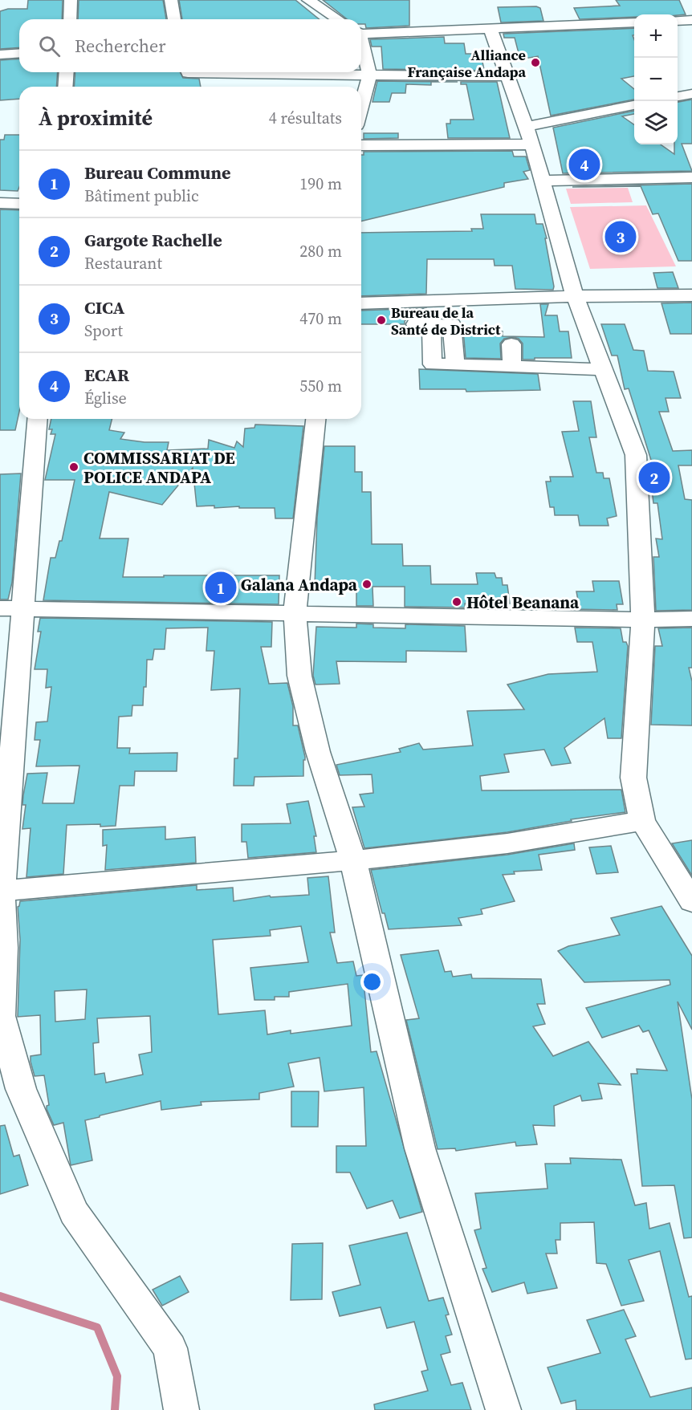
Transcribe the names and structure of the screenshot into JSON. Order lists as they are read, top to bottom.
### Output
{
  "places": [
    "Alliance Française Andapa",
    "Bureau de la Santé de District",
    "COMMISSARIAT DE POLICE ANDAPA",
    "Galana Andapa",
    "Hôtel Beanana"
  ],
  "page": {
    "map_buttons": ["+", "−"],
    "search": "Rechercher",
    "heading": ["À proximité", "4 résultats"],
    "pins": [
      "4",
      "3",
      "2",
      "1"
    ],
    "list": [
      {
        "mark": "1",
        "name": "Bureau Commune",
        "note": "Bâtiment public",
        "value": "190 m"
      },
      {
        "mark": "2",
        "name": "Gargote Rachelle",
        "note": "Restaurant",
        "value": "280 m"
      },
      {
        "mark": "3",
        "name": "CICA",
        "note": "Sport",
        "value": "470 m"
      },
      {
        "mark": "4",
        "name": "ECAR",
        "note": "Église",
        "value": "550 m"
      }
    ]
  }
}
